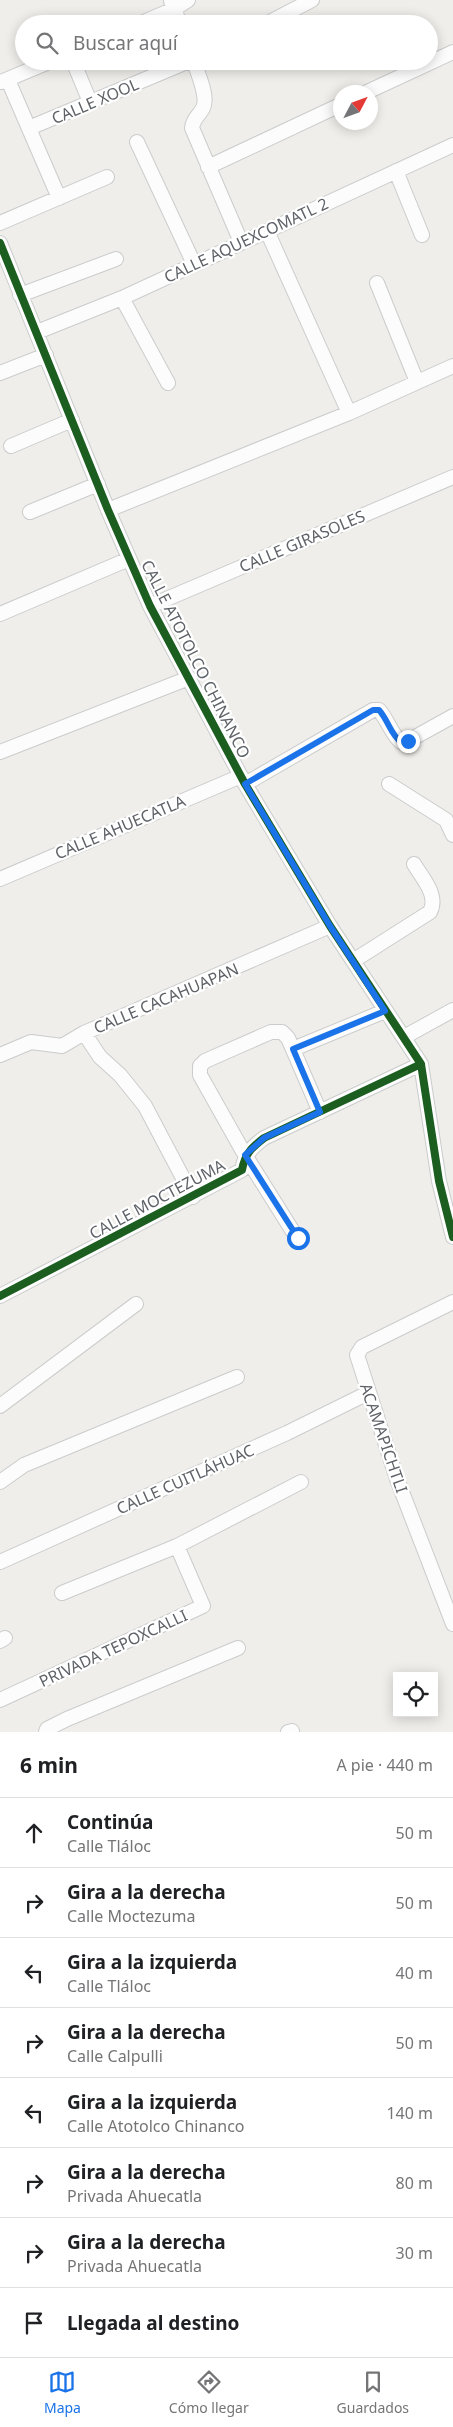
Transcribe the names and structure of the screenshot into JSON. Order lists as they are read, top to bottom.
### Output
{
  "streets": {
    "street": [
      "CALLE XOOL",
      "CALLE AQUEXCOMATL 2",
      "CALLE GIRASOLES",
      "CALLE ATOTOLCO CHINANCO",
      "CALLE AHUECATLA",
      "CALLE CACAHUAPAN",
      "CALLE MOCTEZUMA",
      "ACAMAPICHTLI",
      "CALLE CUITLÁHUAC",
      "PRIVADA TEPOXCALLI"
    ]
  },
  "crossings": [
    ["CALLE AQUEXCOMATL 2", "CALLE ATOTOLCO CHINANCO"],
    ["CALLE GIRASOLES", "CALLE ATOTOLCO CHINANCO"],
    ["CALLE ATOTOLCO CHINANCO", "CALLE AHUECATLA"],
    ["CALLE ATOTOLCO CHINANCO", "CALLE CACAHUAPAN"],
    ["CALLE ATOTOLCO CHINANCO", "CALLE MOCTEZUMA"],
    ["ACAMAPICHTLI", "CALLE CUITLÁHUAC"]
  ],
  "north": "top right",
  "page": {
    "search": "Buscar aquí",
    "heading": ["6 min", "A pie · 440 m"],
    "list": [
      ["Continúa", "Calle Tláloc", "50 m"],
      ["Gira a la derecha", "Calle Moctezuma", "50 m"],
      ["Gira a la izquierda", "Calle Tláloc", "40 m"],
      ["Gira a la derecha", "Calle Calpulli", "50 m"],
      ["Gira a la izquierda", "Calle Atotolco Chinanco", "140 m"],
      ["Gira a la derecha", "Privada Ahuecatla", "80 m"],
      ["Gira a la derecha", "Privada Ahuecatla", "30 m"],
      "Llegada al destino"
    ],
    "nav": ["Mapa", "Cómo llegar", "Guardados"]
  }
}
